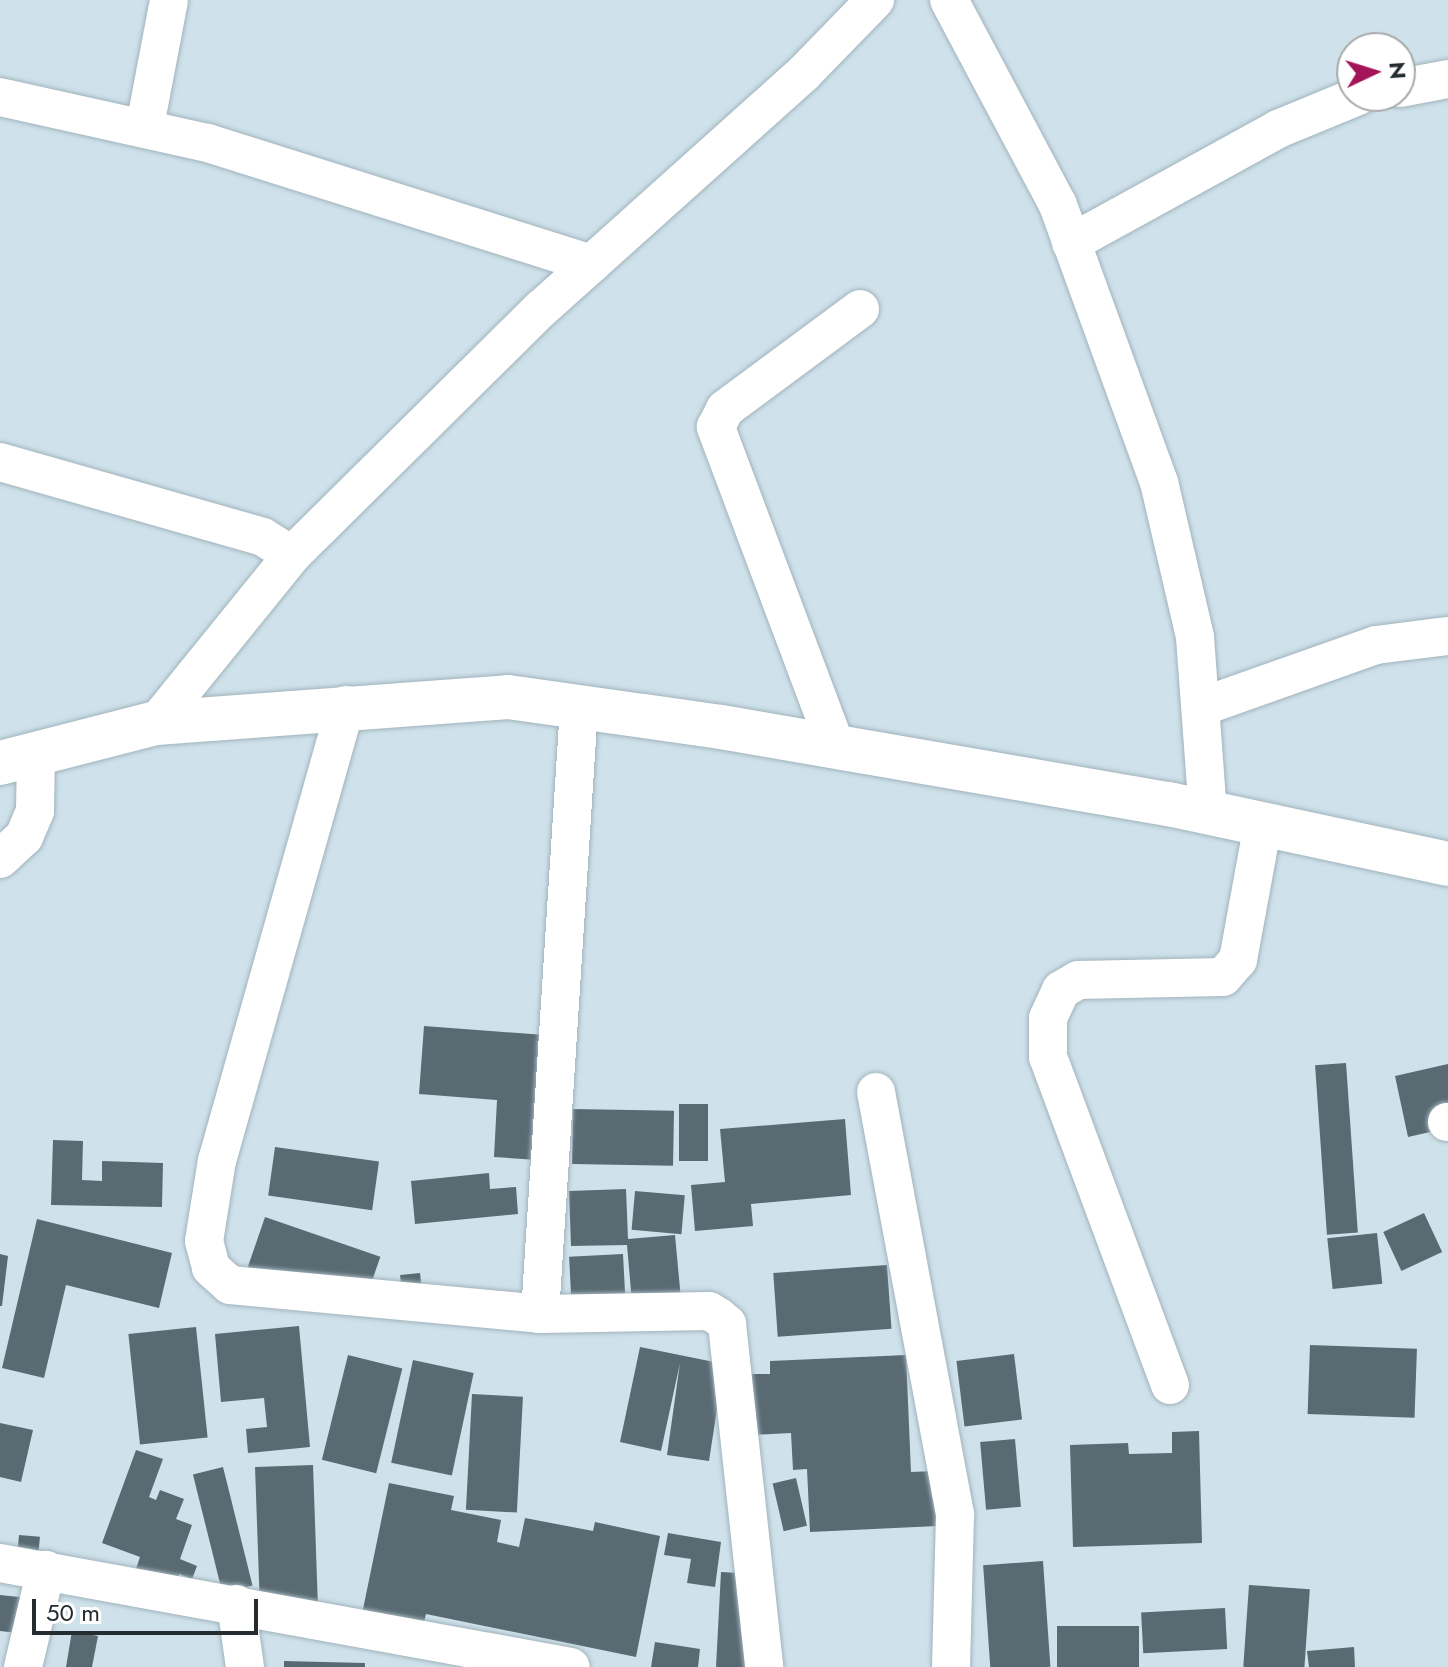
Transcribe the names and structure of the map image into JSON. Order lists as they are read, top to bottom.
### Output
{
  "scale_bar": "50 m",
  "north": "right"
}
